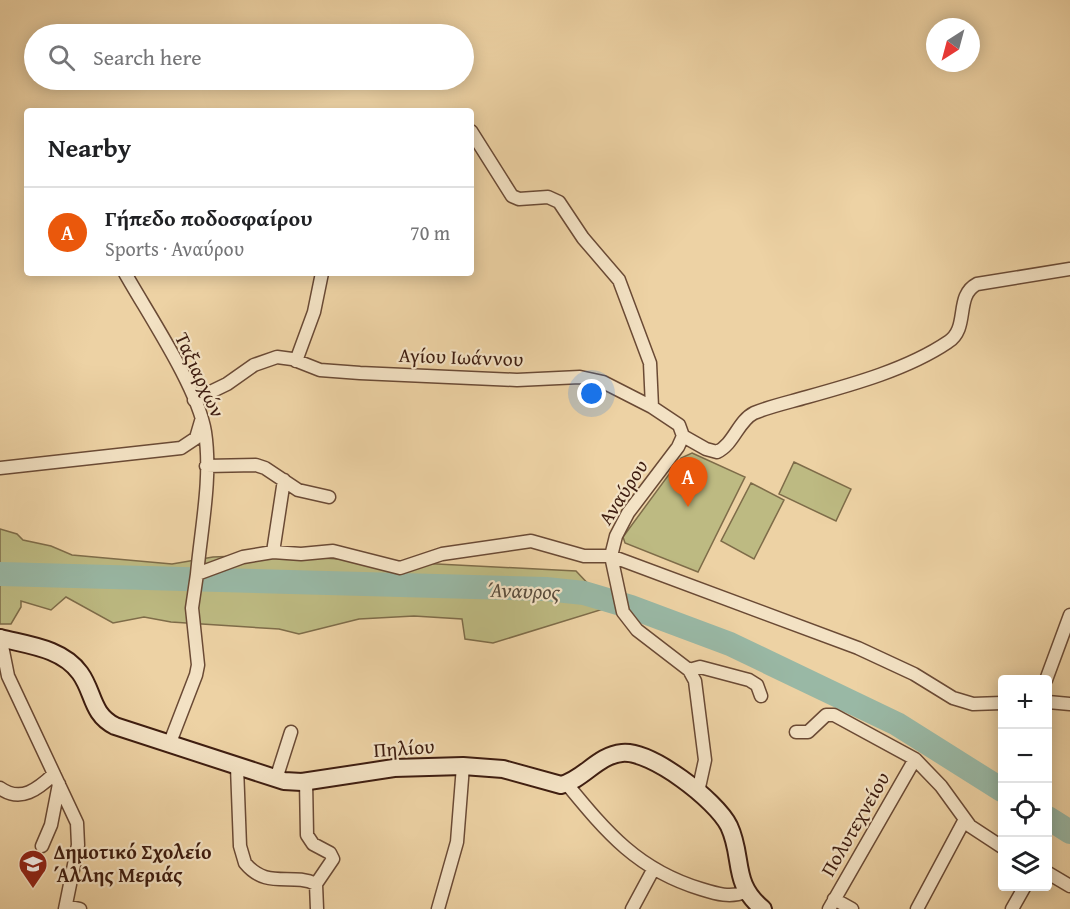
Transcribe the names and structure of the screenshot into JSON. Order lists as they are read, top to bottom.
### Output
{
  "streets": {
    "main road": ["Πηλίου"],
    "street": [
      "Αγίου Ιωάννου",
      "Ταξιαρχών",
      "Αναύρου",
      "Πολυτεχνείου"
    ]
  },
  "crossings": [
    ["Αγίου Ιωάννου", "Ταξιαρχών"],
    ["Αγίου Ιωάννου", "Αναύρου"],
    ["Ταξιαρχών", "Πηλίου"]
  ],
  "water": ["Άναυρος"],
  "places": {
    "school or university": ["Δημοτικό Σχολείο Άλλης Μεριάς"]
  },
  "north": "bottom left",
  "page": {
    "search": "Search here",
    "heading": "Nearby",
    "list": [
      {
        "mark": "A",
        "name": "Γήπεδο ποδοσφαίρου",
        "note": "Sports · Αναύρου",
        "value": "70 m"
      }
    ],
    "pins": "A",
    "map_buttons": ["+", "−"]
  }
}
